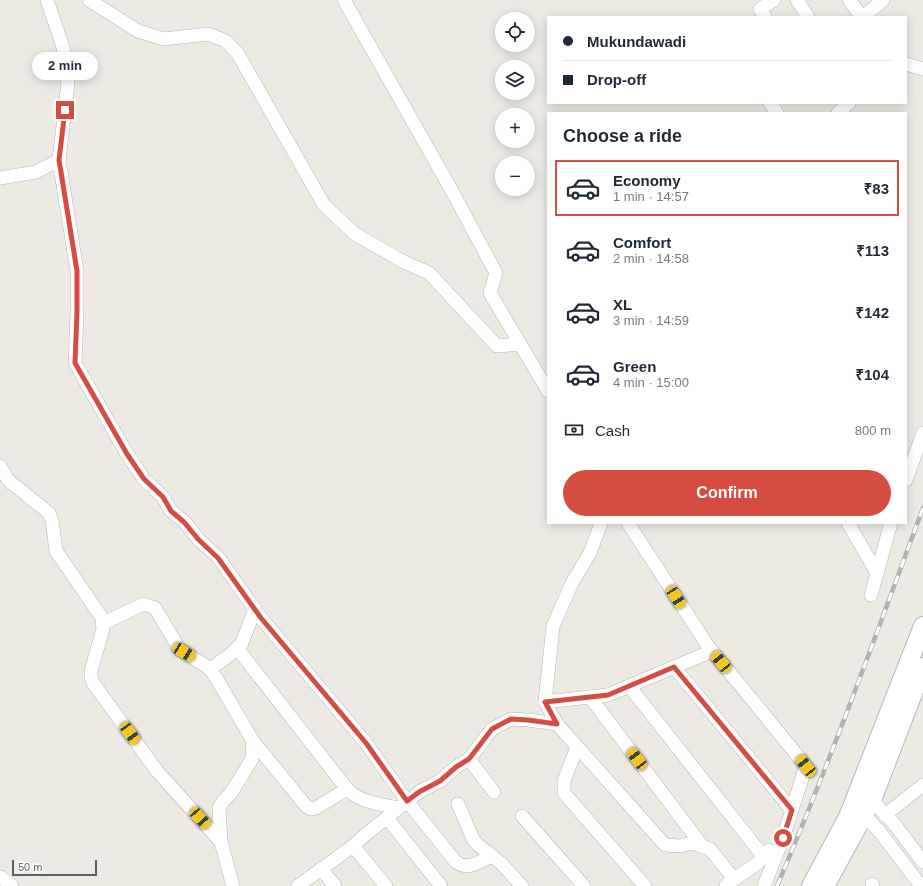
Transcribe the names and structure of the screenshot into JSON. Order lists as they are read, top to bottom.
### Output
{
  "scale_bar": "50 m",
  "page": {
    "map_buttons": ["+", "−"],
    "banner": ["Mukundawadi", "Drop-off"],
    "bubble": "2 min",
    "heading": "Choose a ride",
    "list": [
      {
        "name": "Economy",
        "note": "1 min · 14:57",
        "value": "₹83"
      },
      {
        "name": "Comfort",
        "note": "2 min · 14:58",
        "value": "₹113"
      },
      {
        "name": "XL",
        "note": "3 min · 14:59",
        "value": "₹142"
      },
      {
        "name": "Green",
        "note": "4 min · 15:00",
        "value": "₹104"
      }
    ],
    "pay": ["Cash", "800 m"],
    "buttons": "Confirm",
    "scale": "50 m"
  }
}
